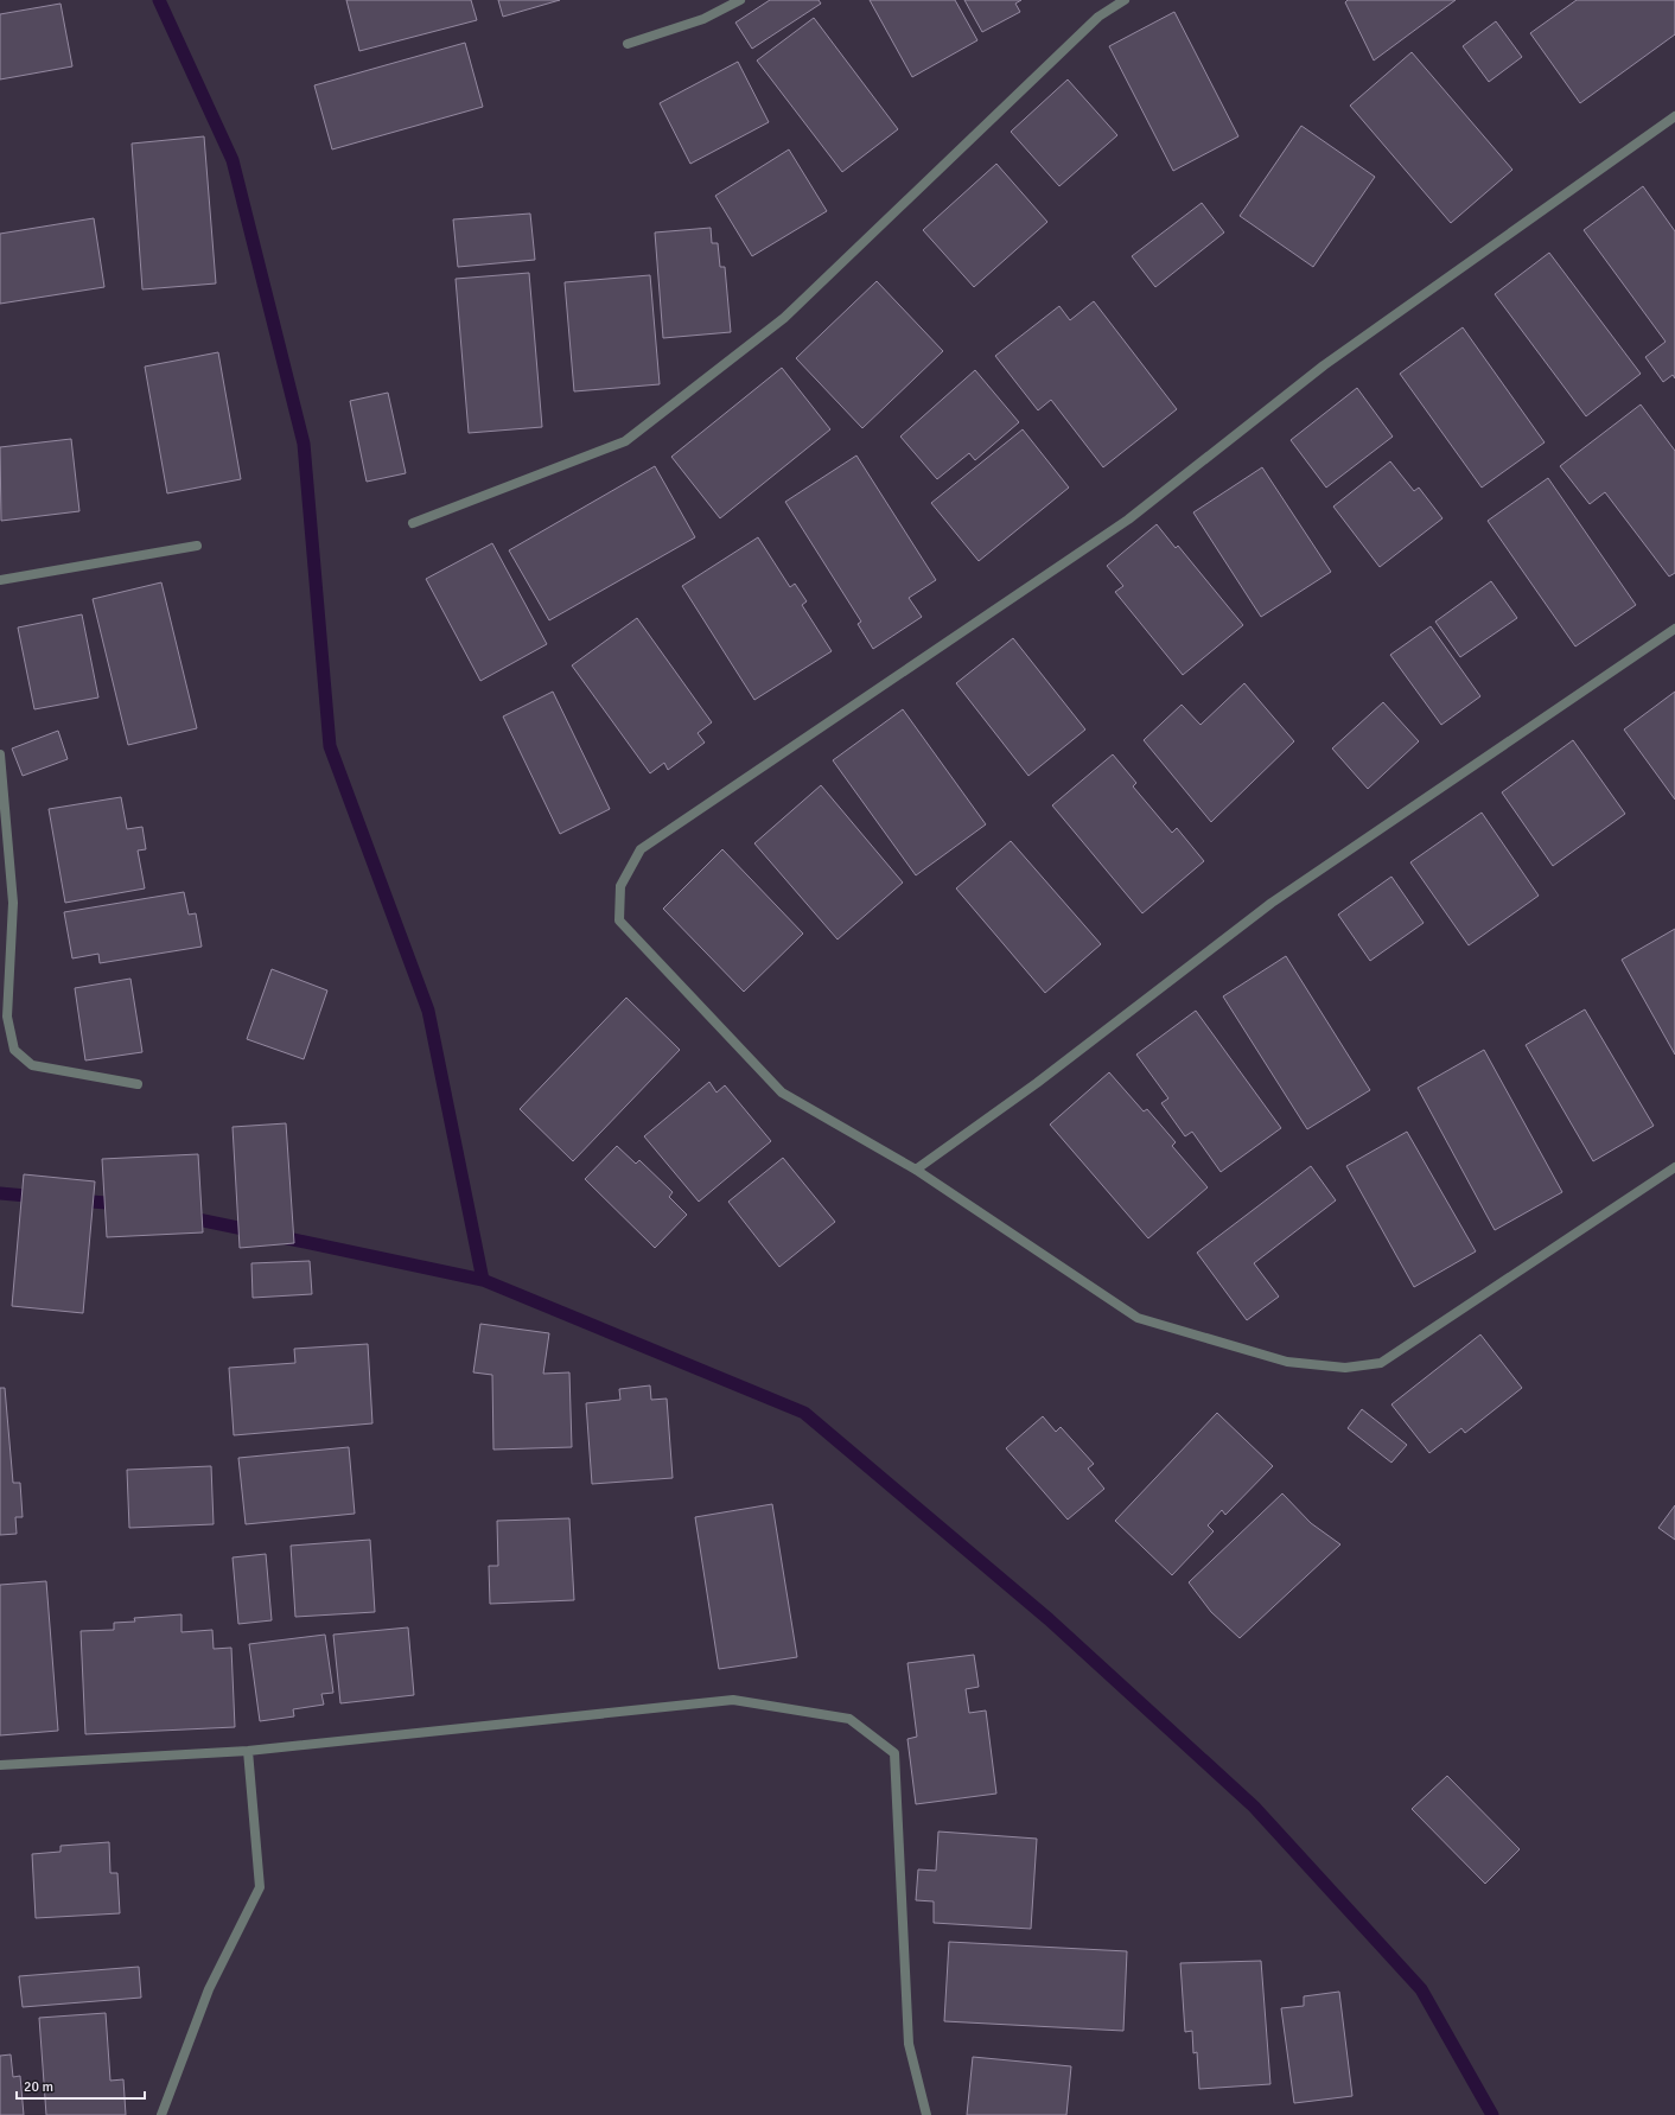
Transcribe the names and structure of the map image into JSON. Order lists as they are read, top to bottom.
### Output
{
  "scale_bar": "20 m"
}
